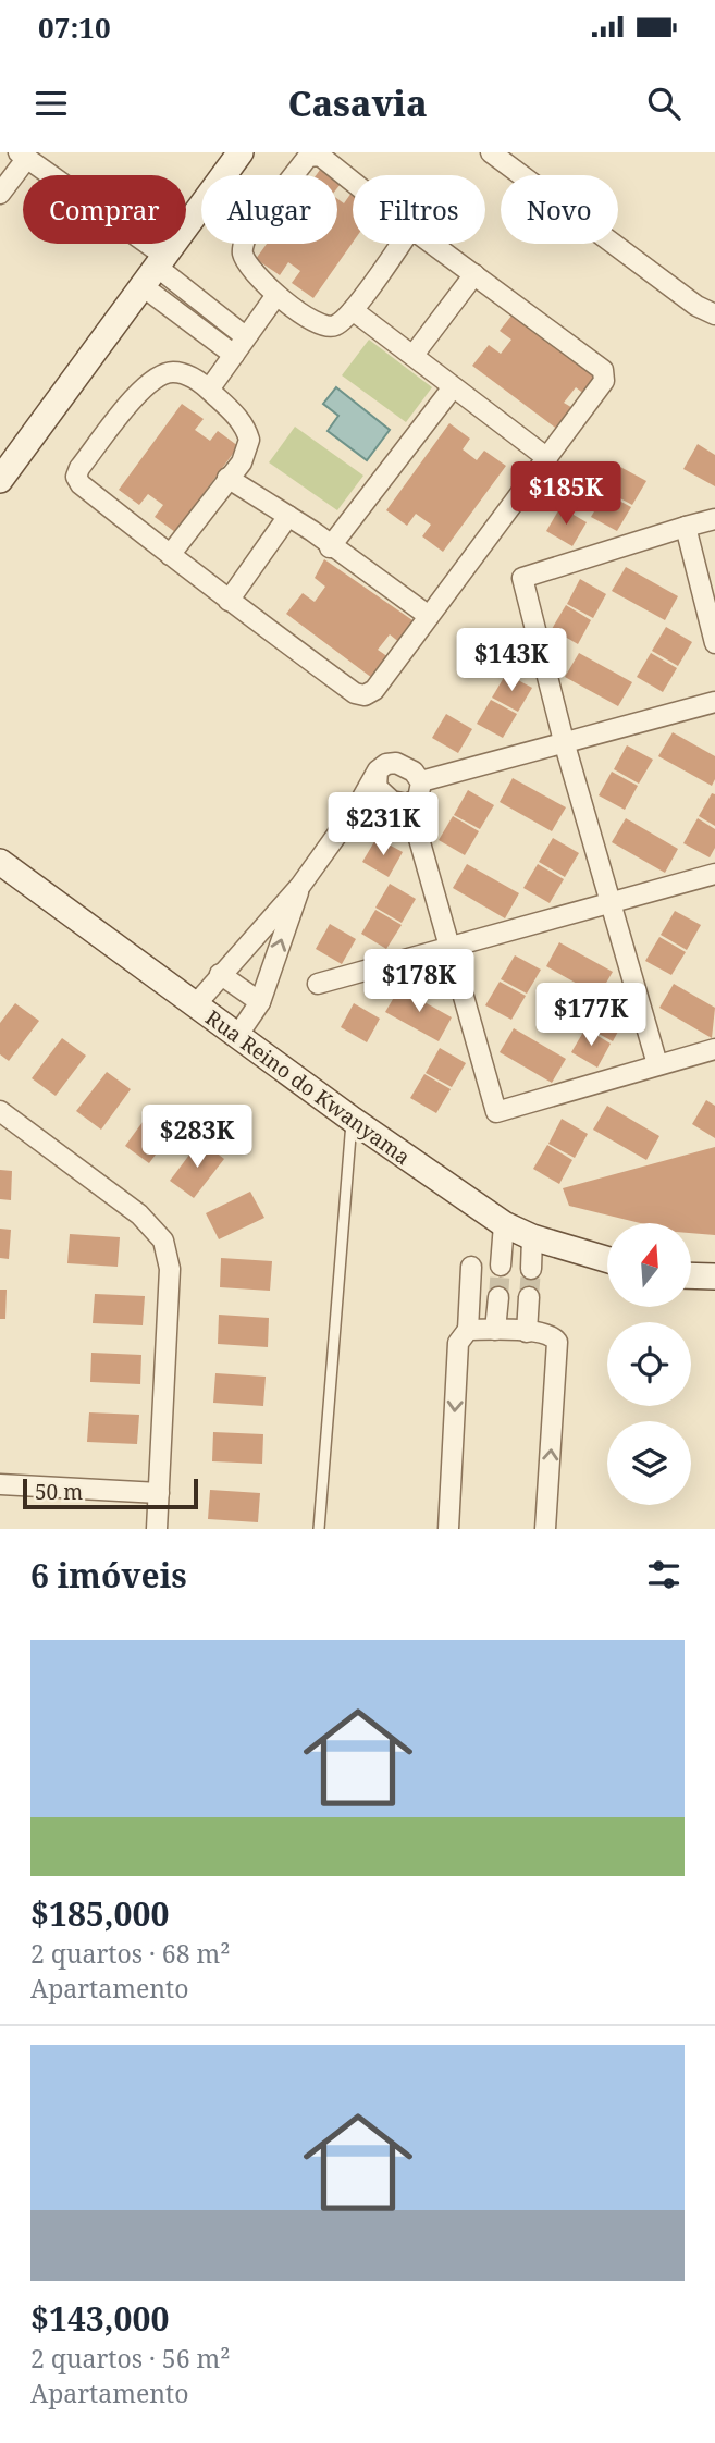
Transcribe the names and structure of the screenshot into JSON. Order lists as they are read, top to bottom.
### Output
{
  "streets": {
    "street": ["Rua Reino do Kwanyama"]
  },
  "scale_bar": "50 m",
  "north": "top",
  "page": {
    "status": "07:10",
    "header": "Casavia",
    "chip": [
      "Comprar",
      "Alugar",
      "Filtros",
      "Novo"
    ],
    "price": [
      "$185K",
      "$143K",
      "$231K",
      "$178K",
      "$177K",
      "$283K"
    ],
    "scale": "50 m",
    "heading": "6 imóveis",
    "list": [
      {
        "name": "$185,000",
        "note": "2 quartos · 68 m² · Apartamento"
      },
      {
        "name": "$143,000",
        "note": "2 quartos · 56 m² · Apartamento"
      }
    ]
  }
}
